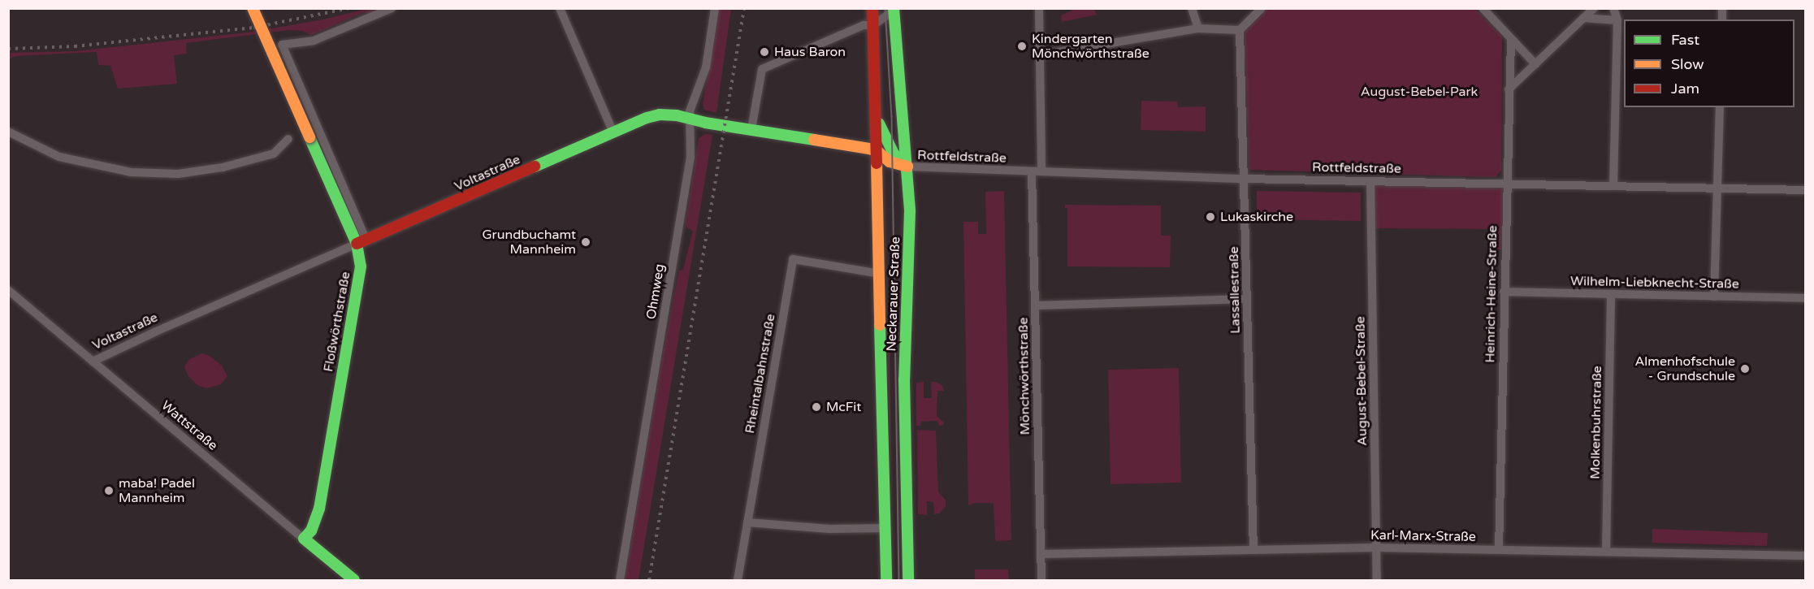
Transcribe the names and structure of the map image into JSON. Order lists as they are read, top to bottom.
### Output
{
  "streets": {
    "main road": [
      "Voltastraße",
      "Neckarauer Straße",
      "Floßwörthstraße",
      "Wattstraße"
    ],
    "street": [
      "Rottfeldstraße",
      "Wilhelm-Liebknecht-Straße",
      "Lassallestraße",
      "Ohmweg",
      "Heinrich-Heine-Straße",
      "Rheintalbahnstraße",
      "Mönchwörthstraße",
      "August-Bebel-Straße",
      "Molkenbuhrstraße",
      "Karl-Marx-Straße"
    ]
  },
  "crossings": [
    ["Rottfeldstraße", "Lassallestraße"],
    ["Rottfeldstraße", "Neckarauer Straße"],
    ["Rottfeldstraße", "Heinrich-Heine-Straße"],
    ["Rottfeldstraße", "Mönchwörthstraße"],
    ["Rottfeldstraße", "August-Bebel-Straße"],
    ["Voltastraße", "Ohmweg"],
    ["Voltastraße", "Neckarauer Straße"],
    ["Voltastraße", "Floßwörthstraße"],
    ["Voltastraße", "Wattstraße"],
    ["Wilhelm-Liebknecht-Straße", "Heinrich-Heine-Straße"],
    ["Wilhelm-Liebknecht-Straße", "Molkenbuhrstraße"],
    ["Lassallestraße", "Karl-Marx-Straße"],
    ["Neckarauer Straße", "Rheintalbahnstraße"],
    ["Heinrich-Heine-Straße", "Karl-Marx-Straße"],
    ["Floßwörthstraße", "Wattstraße"],
    ["Mönchwörthstraße", "Karl-Marx-Straße"],
    ["August-Bebel-Straße", "Karl-Marx-Straße"],
    ["Molkenbuhrstraße", "Karl-Marx-Straße"]
  ],
  "parks": ["August-Bebel-Park"],
  "places": [
    "Kindergarten Mönchwörthstraße",
    "Haus Baron",
    "Lukaskirche",
    "Grundbuchamt Mannheim",
    "Almenhofschule - Grundschule",
    "McFit",
    "maba! Padel Mannheim"
  ],
  "legend": ["Fast", "Slow", "Jam"]
}
